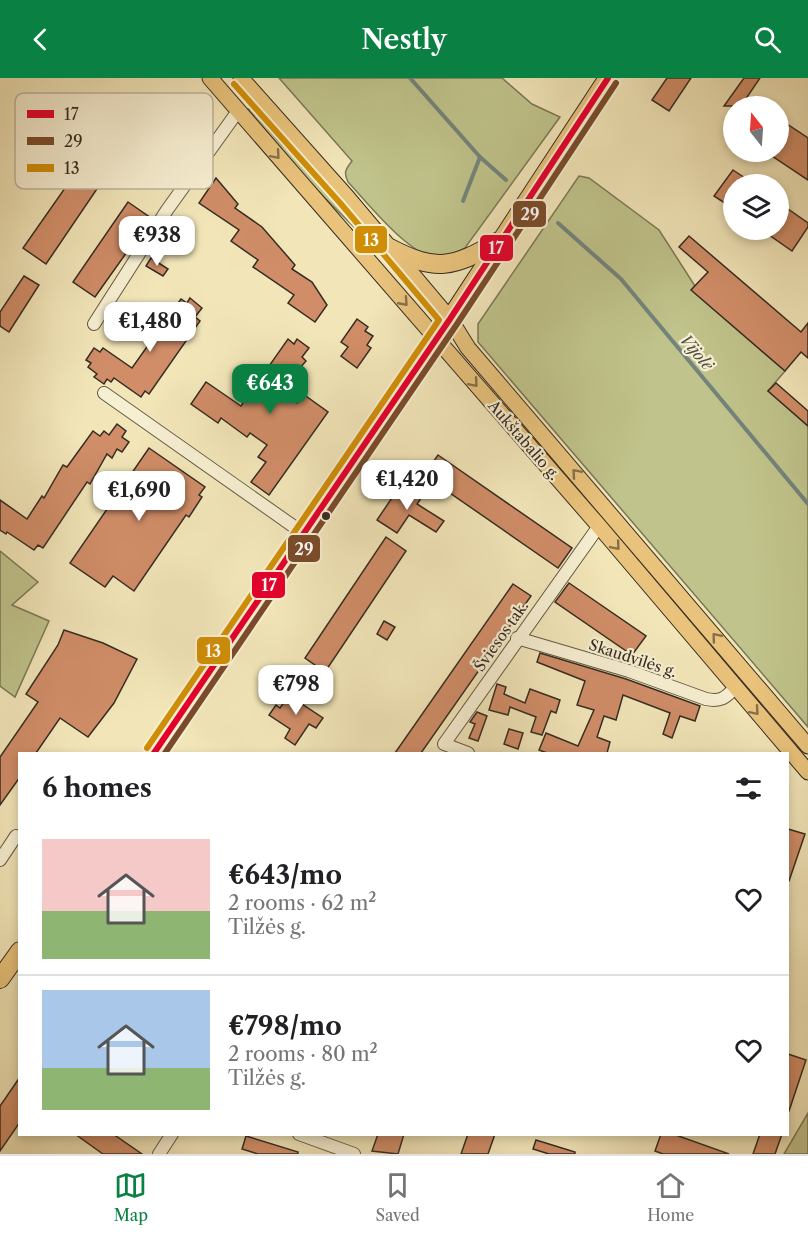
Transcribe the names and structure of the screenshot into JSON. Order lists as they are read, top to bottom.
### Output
{
  "streets": {
    "main road": ["Aukštabalio g."],
    "street": ["Šviesos tak.", "Skaudvilės g."]
  },
  "crossings": [
    ["Aukštabalio g.", "Šviesos tak."],
    ["Aukštabalio g.", "Skaudvilės g."],
    ["Šviesos tak.", "Skaudvilės g."]
  ],
  "water": ["Vijolė"],
  "lines": ["transit line 17", "transit line 29", "transit line 13"],
  "legend": ["17", "29", "13"],
  "north": "top",
  "page": {
    "header": "Nestly",
    "price": [
      "€938",
      "€1,480",
      "€643",
      "€1,420",
      "€1,690",
      "€798"
    ],
    "heading": "6 homes",
    "list": [
      {
        "name": "€643/mo",
        "note": "2 rooms · 62 m² · Tilžės g."
      },
      {
        "name": "€798/mo",
        "note": "2 rooms · 80 m² · Tilžės g."
      }
    ],
    "tabs": ["Map", "Saved", "Home"]
  }
}
